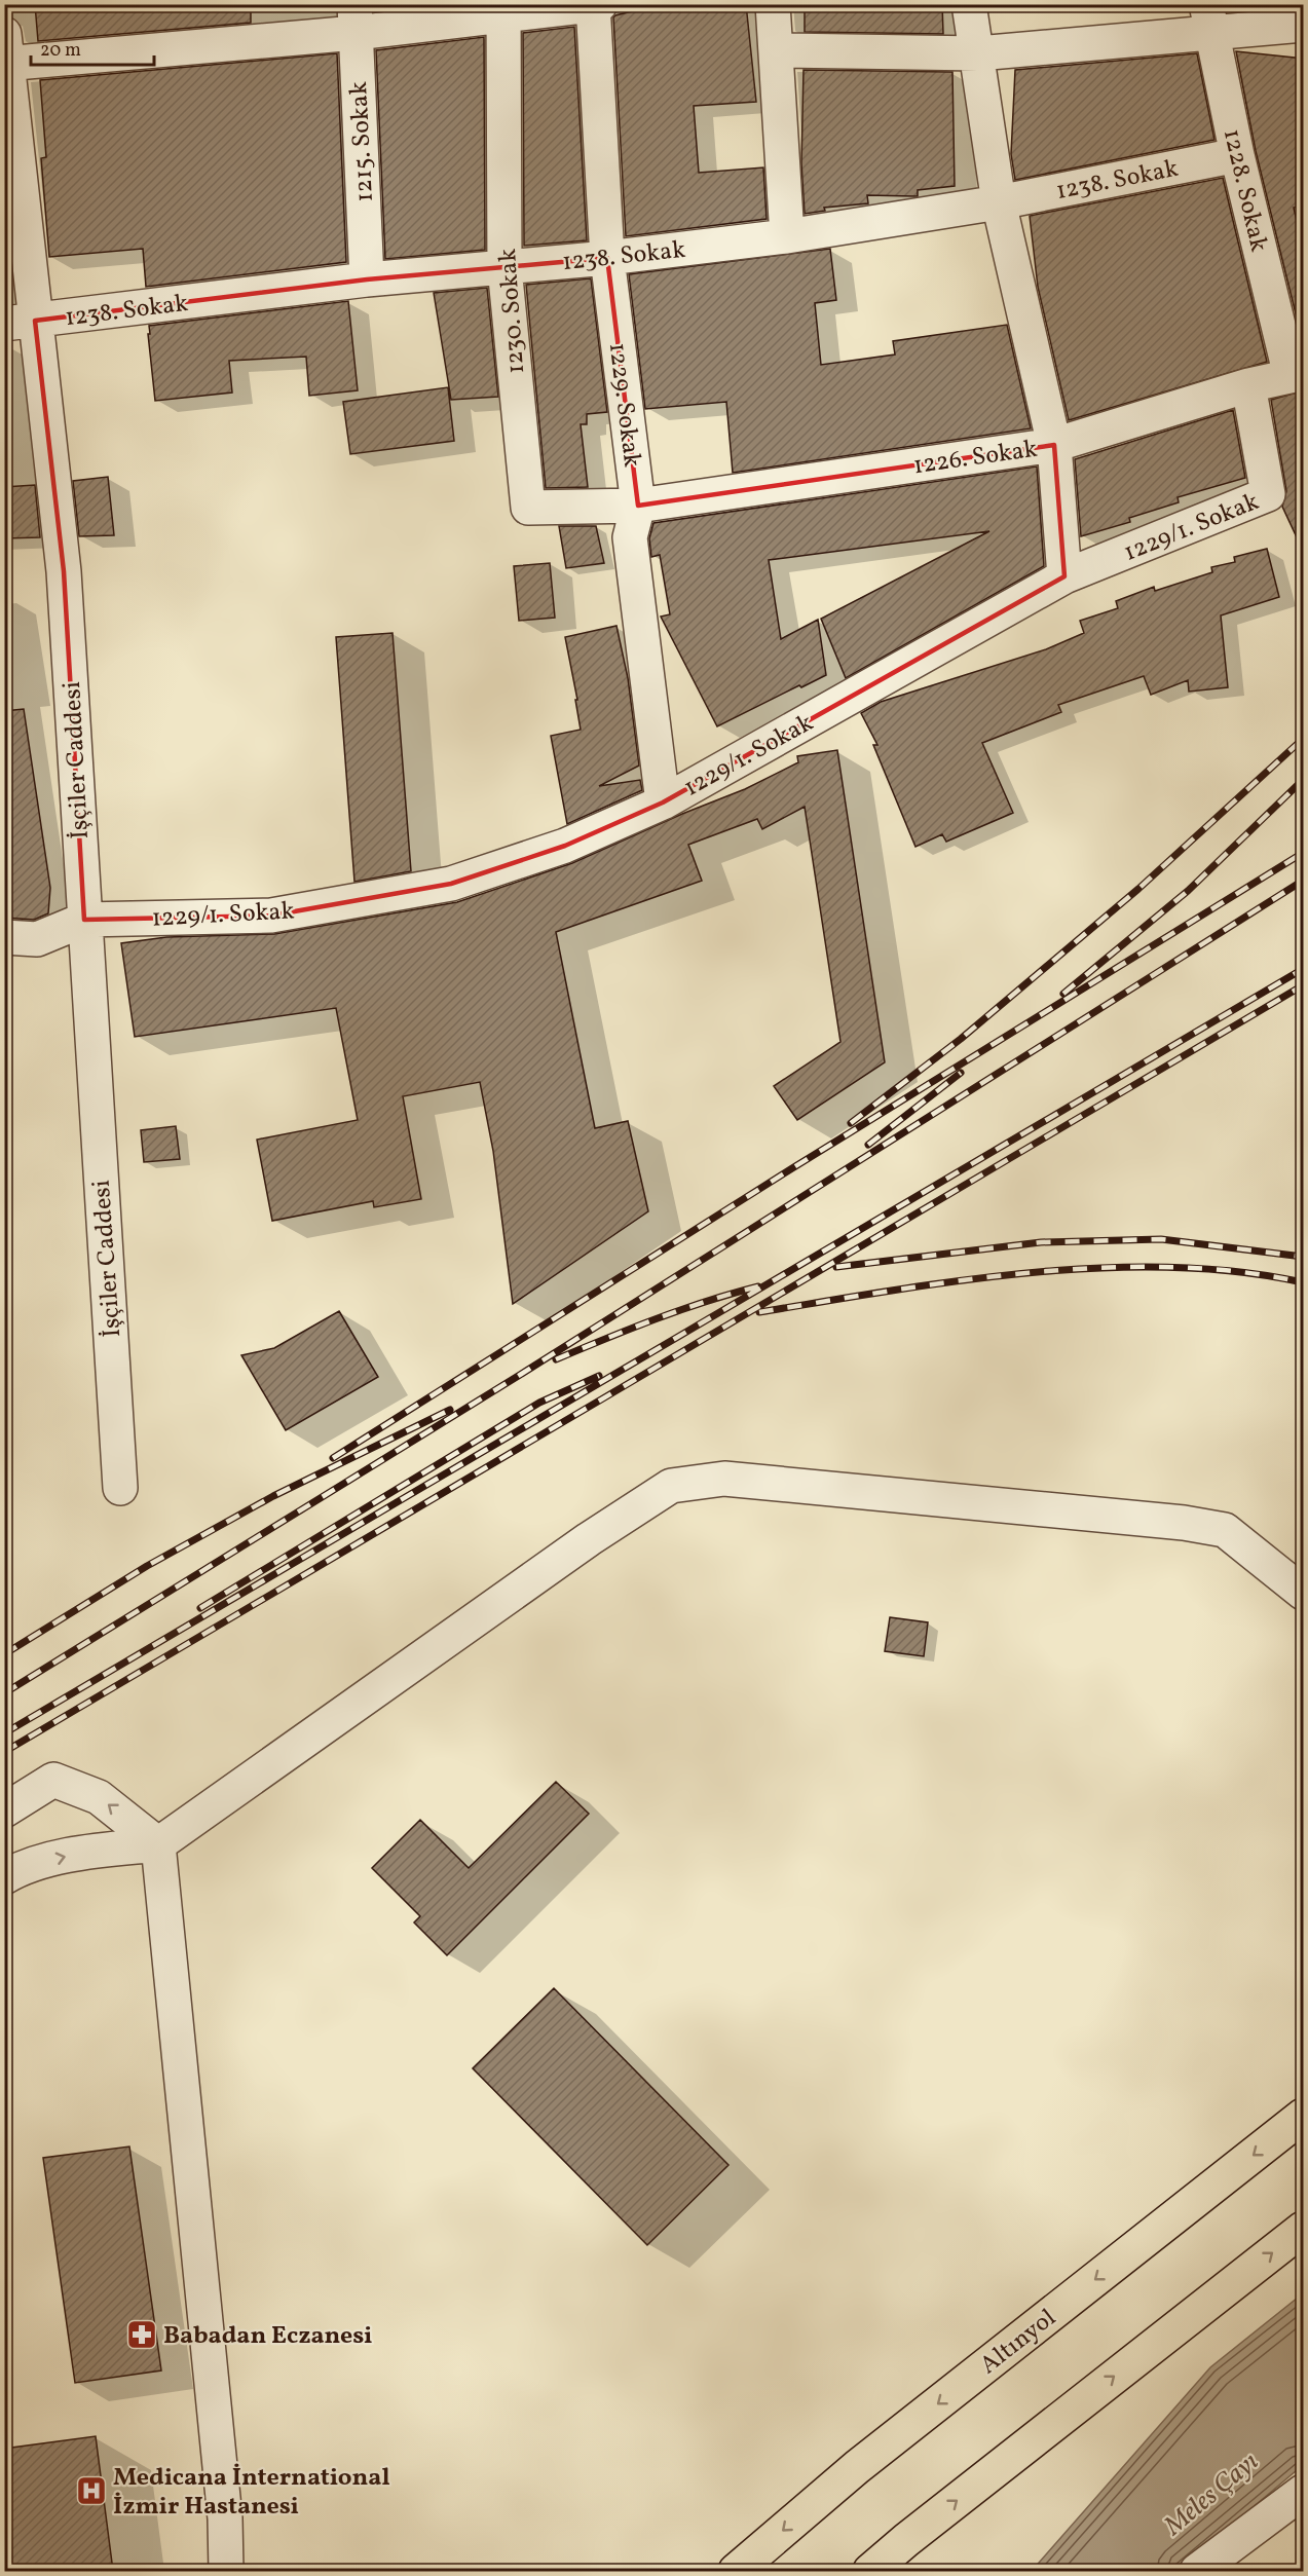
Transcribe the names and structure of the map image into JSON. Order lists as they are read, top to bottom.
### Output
{
  "streets": {
    "highway": ["Altınyol"],
    "street": [
      "1215. Sokak",
      "1238. Sokak",
      "1228. Sokak",
      "1230. Sokak",
      "1229. Sokak",
      "1226. Sokak",
      "1229/1. Sokak",
      "İşçiler Caddesi"
    ]
  },
  "crossings": [
    ["1215. Sokak", "1238. Sokak"],
    ["1238. Sokak", "1228. Sokak"],
    ["1238. Sokak", "1230. Sokak"],
    ["1238. Sokak", "1229. Sokak"],
    ["1238. Sokak", "İşçiler Caddesi"],
    ["1228. Sokak", "1226. Sokak"],
    ["1230. Sokak", "1229. Sokak"],
    ["1230. Sokak", "1226. Sokak"],
    ["1229. Sokak", "1226. Sokak"],
    ["1229. Sokak", "1229/1. Sokak"],
    ["1226. Sokak", "1229/1. Sokak"],
    ["1229/1. Sokak", "İşçiler Caddesi"]
  ],
  "water": ["Meles Çayı"],
  "places": {
    "pharmacy": ["Babadan Eczanesi"],
    "hospital": ["Medicana İnternational İzmir Hastanesi"]
  },
  "scale_bar": "20 m"
}
